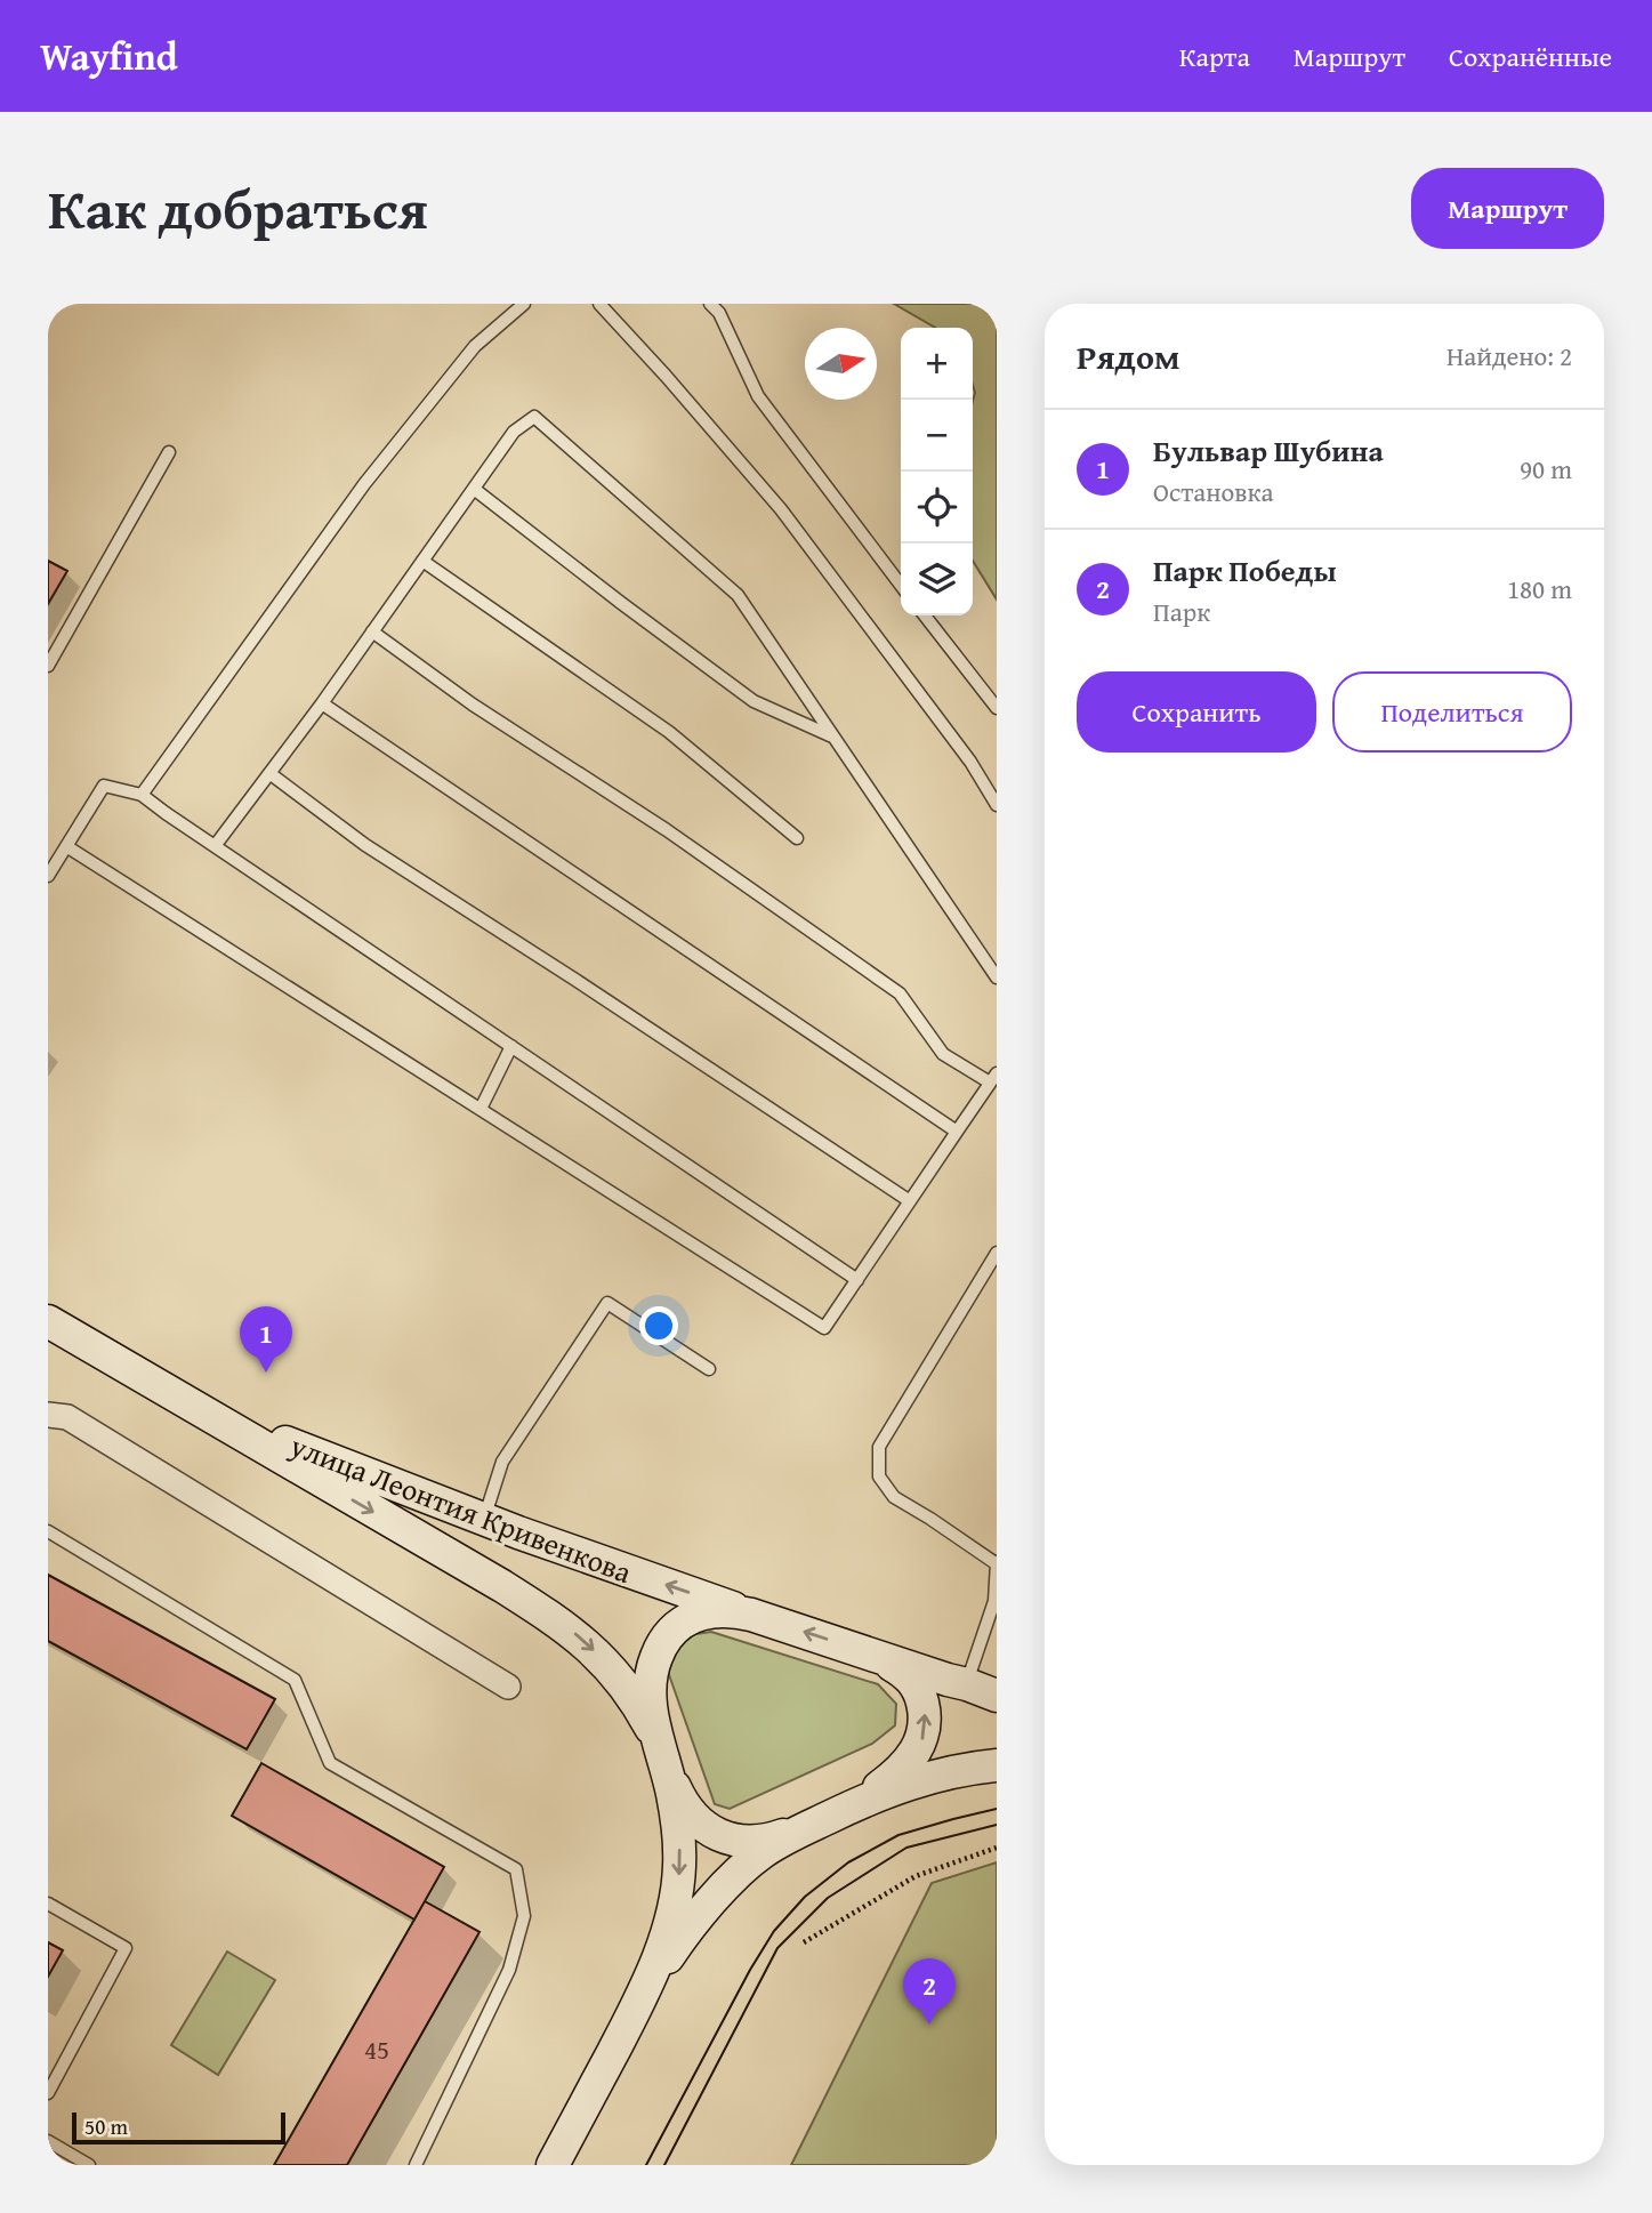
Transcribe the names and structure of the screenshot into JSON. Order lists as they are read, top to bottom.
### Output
{
  "streets": {
    "main road": ["улица Леонтия Кривенкова"]
  },
  "house_numbers": ["45"],
  "scale_bar": "50 m",
  "north": "right",
  "page": {
    "header": "Wayfind",
    "nav": ["Карта", "Маршрут", "Сохранённые"],
    "title": "Как добраться",
    "buttons": [
      "Маршрут",
      ["Сохранить", "Поделиться"]
    ],
    "heading": ["Рядом", "Найдено: 2"],
    "map_buttons": ["+", "−"],
    "list": [
      {
        "mark": "1",
        "name": "Бульвар Шубина",
        "note": "Остановка",
        "value": "90 m"
      },
      {
        "mark": "2",
        "name": "Парк Победы",
        "note": "Парк",
        "value": "180 m"
      }
    ],
    "pins": ["1", "2"],
    "scale": "50 m"
  }
}
